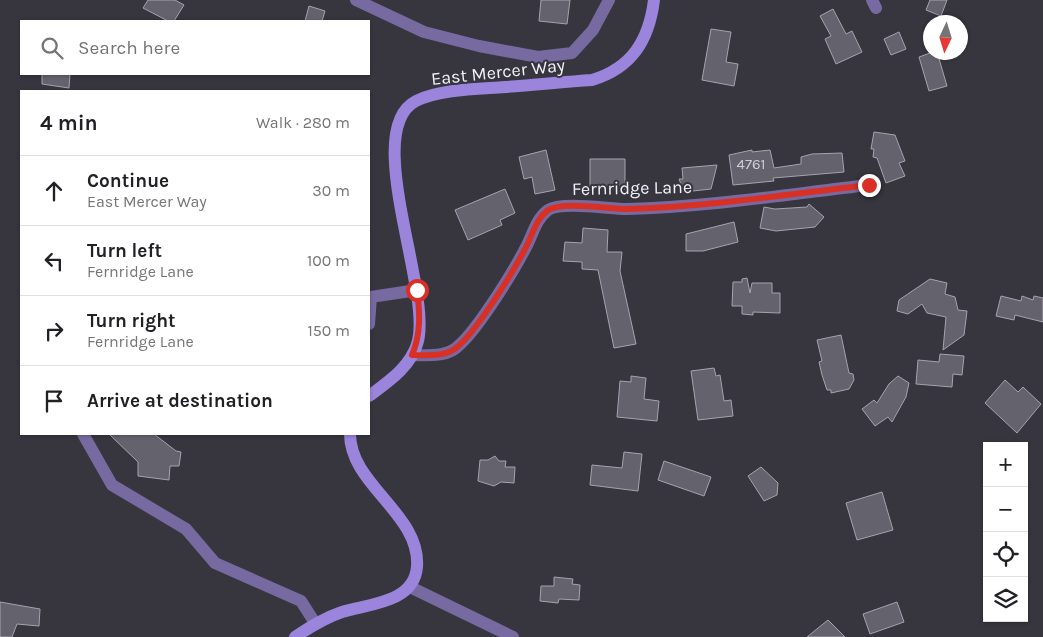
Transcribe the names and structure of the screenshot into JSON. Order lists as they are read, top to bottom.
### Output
{
  "streets": {
    "street": ["East Mercer Way", "Fernridge Lane"]
  },
  "crossings": [
    ["East Mercer Way", "Fernridge Lane"]
  ],
  "house_numbers": ["4761"],
  "north": "bottom",
  "page": {
    "search": "Search here",
    "heading": ["4 min", "Walk · 280 m"],
    "list": [
      ["Continue", "East Mercer Way", "30 m"],
      ["Turn left", "Fernridge Lane", "100 m"],
      ["Turn right", "Fernridge Lane", "150 m"],
      "Arrive at destination"
    ],
    "map_buttons": ["+", "−"]
  }
}
